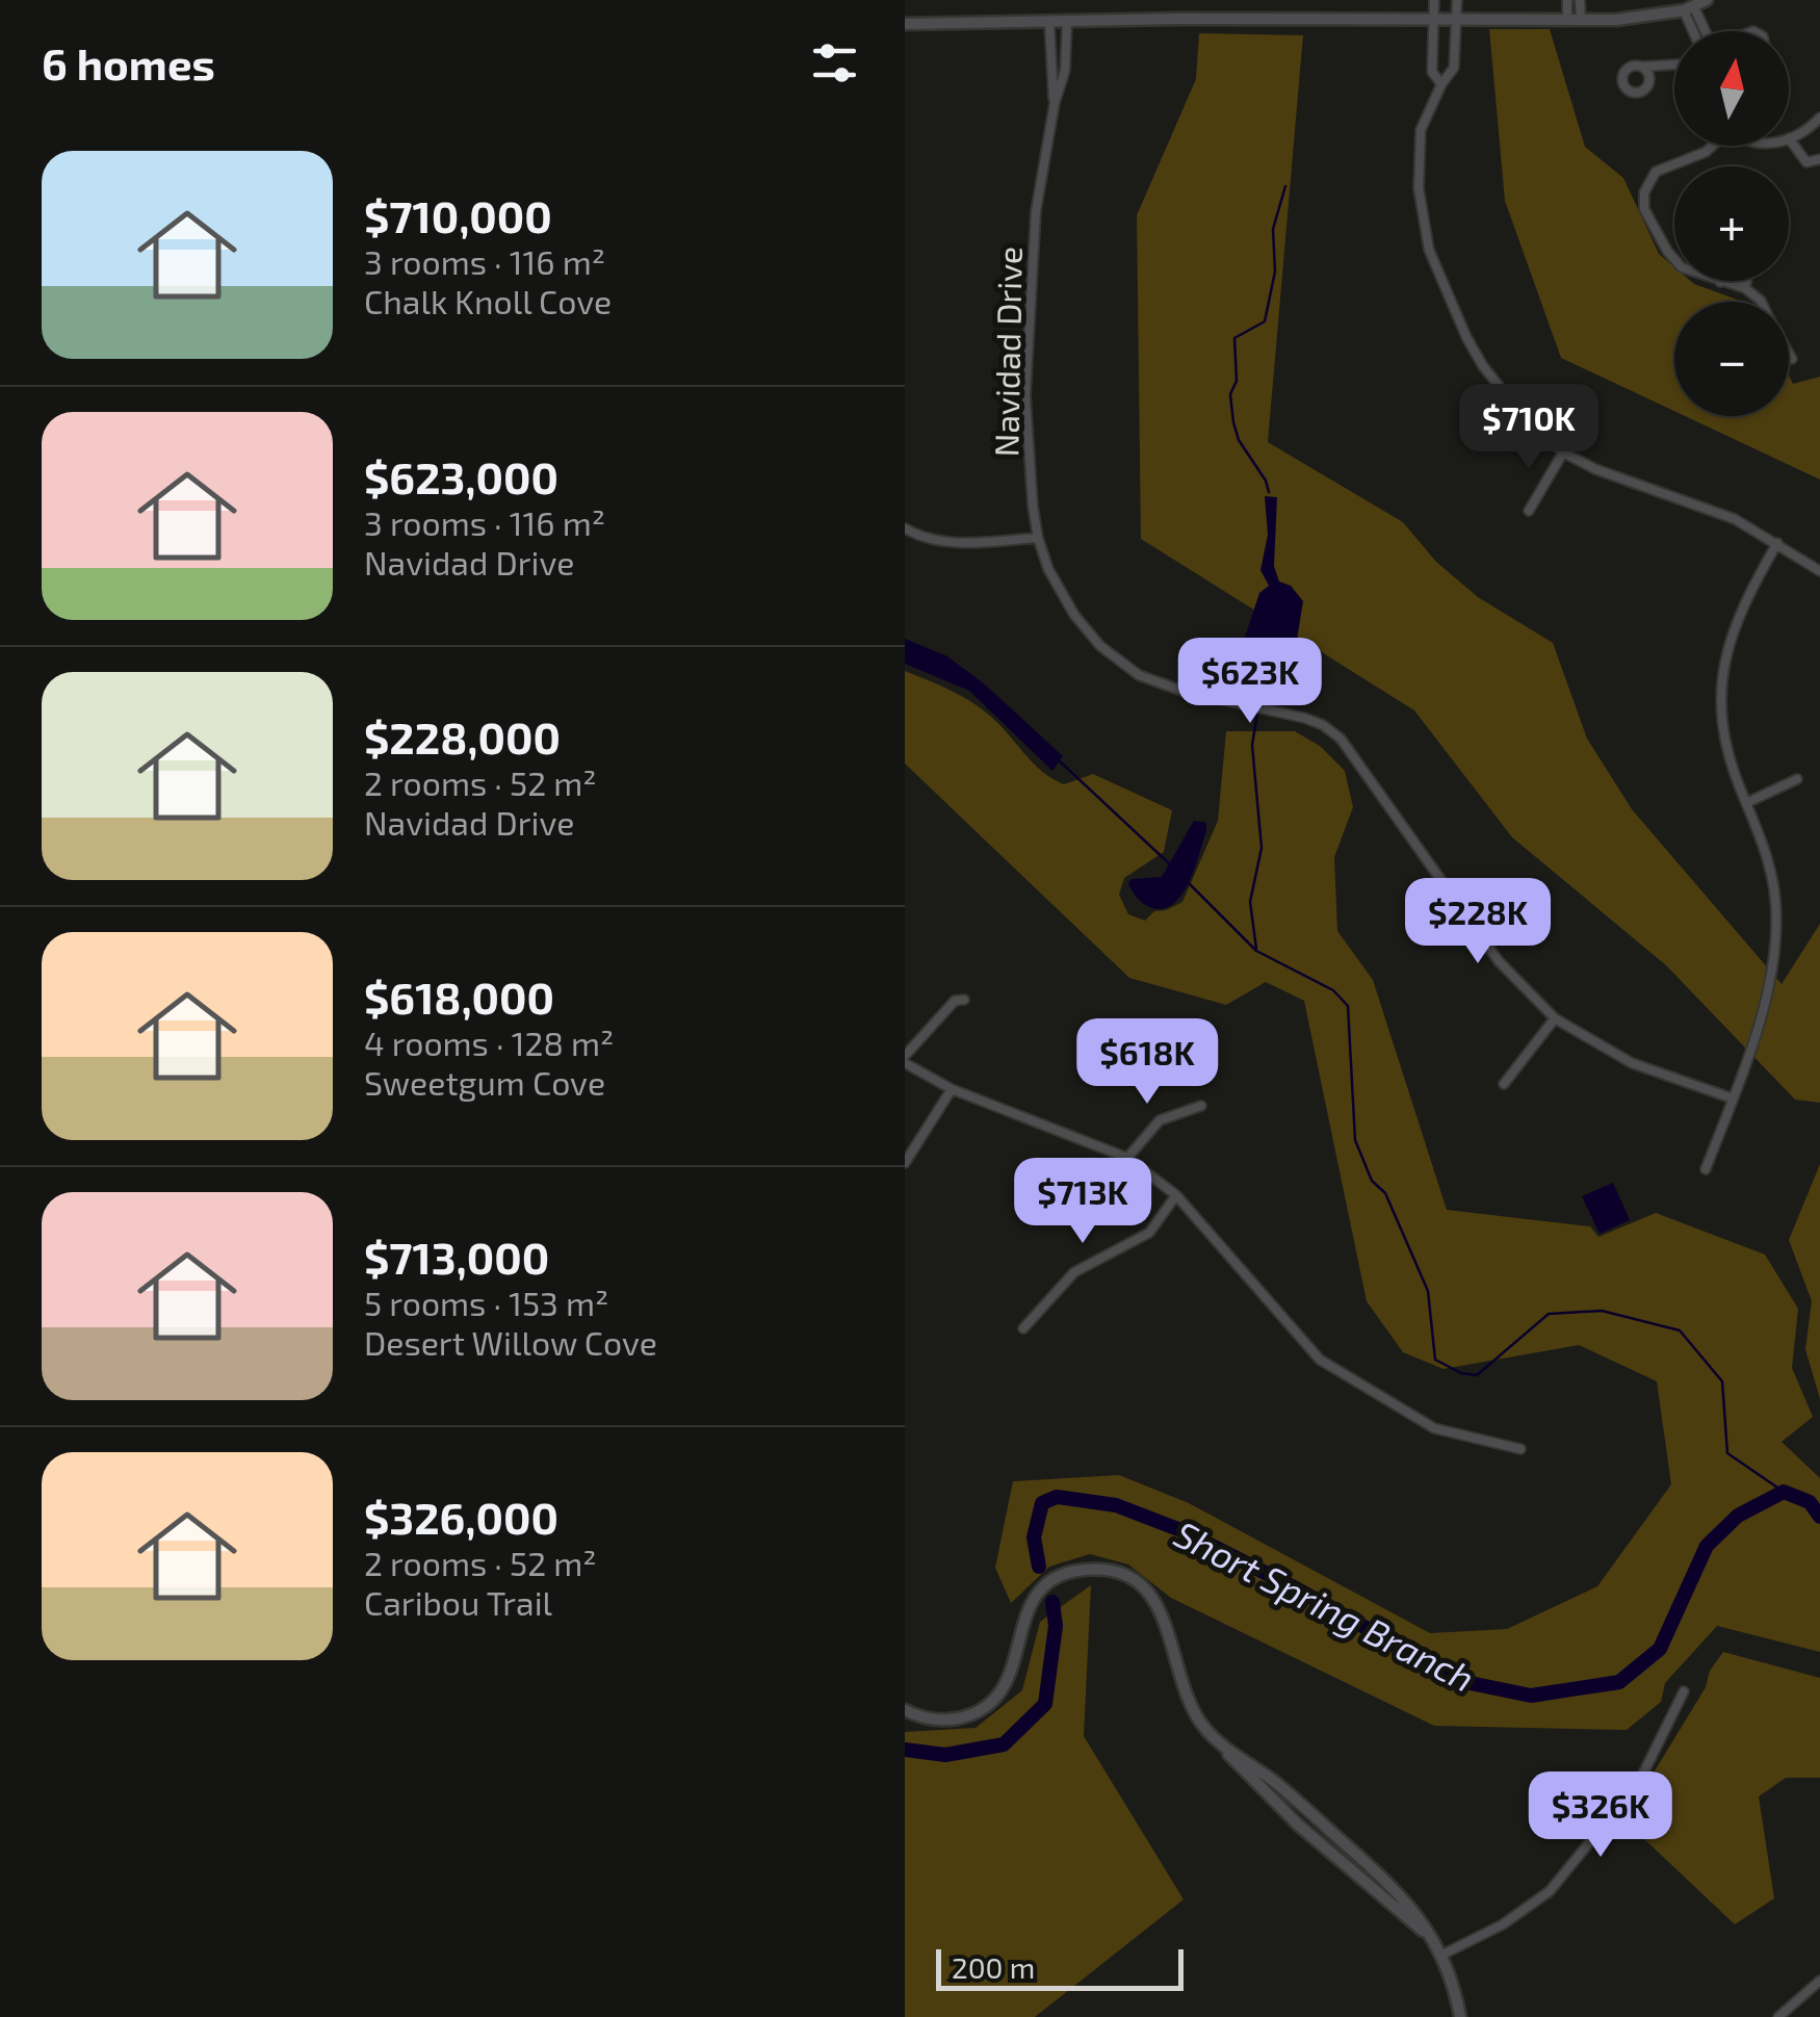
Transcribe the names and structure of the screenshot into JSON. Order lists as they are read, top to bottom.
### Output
{
  "streets": {
    "street": ["Navidad Drive"]
  },
  "water": ["Short Spring Branch"],
  "scale_bar": "200 m",
  "north": "top",
  "page": {
    "heading": "6 homes",
    "map_buttons": ["+", "−"],
    "list": [
      {
        "name": "$710,000",
        "note": "3 rooms · 116 m² · Chalk Knoll Cove"
      },
      {
        "name": "$623,000",
        "note": "3 rooms · 116 m² · Navidad Drive"
      },
      {
        "name": "$228,000",
        "note": "2 rooms · 52 m² · Navidad Drive"
      },
      {
        "name": "$618,000",
        "note": "4 rooms · 128 m² · Sweetgum Cove"
      },
      {
        "name": "$713,000",
        "note": "5 rooms · 153 m² · Desert Willow Cove"
      },
      {
        "name": "$326,000",
        "note": "2 rooms · 52 m² · Caribou Trail"
      }
    ],
    "price": [
      "$710K",
      "$623K",
      "$228K",
      "$618K",
      "$713K",
      "$326K"
    ],
    "scale": "200 m"
  }
}
